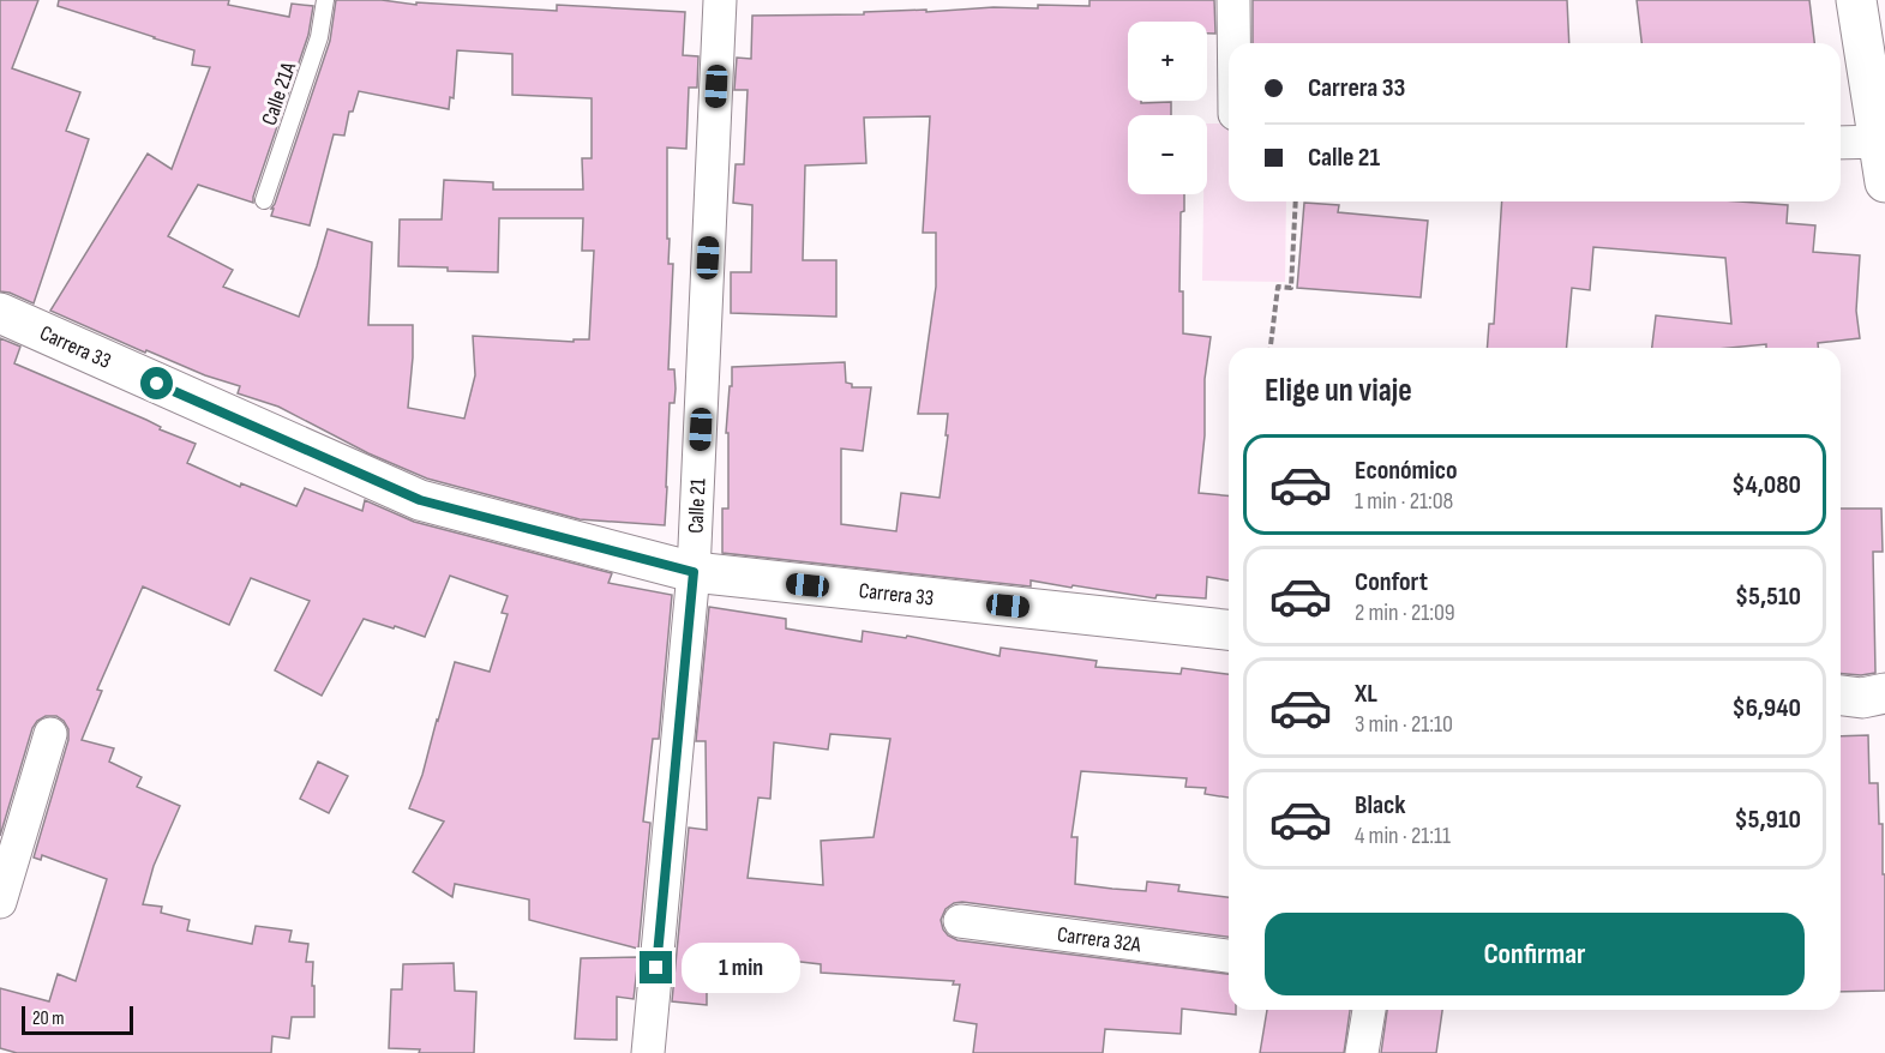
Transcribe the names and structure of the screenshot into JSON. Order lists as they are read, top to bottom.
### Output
{
  "streets": {
    "street": ["Carrera 33", "Calle 21", "Carrera 32A"],
    "lane": ["Calle 21A"]
  },
  "crossings": [
    ["Carrera 33", "Calle 21"]
  ],
  "scale_bar": "20 m",
  "page": {
    "map_buttons": ["+", "−"],
    "banner": ["Carrera 33", "Calle 21"],
    "heading": "Elige un viaje",
    "list": [
      {
        "name": "Económico",
        "note": "1 min · 21:08",
        "value": "$4,080"
      },
      {
        "name": "Confort",
        "note": "2 min · 21:09",
        "value": "$5,510"
      },
      {
        "name": "XL",
        "note": "3 min · 21:10",
        "value": "$6,940"
      },
      {
        "name": "Black",
        "note": "4 min · 21:11",
        "value": "$5,910"
      }
    ],
    "buttons": "Confirmar",
    "bubble": "1 min",
    "scale": "20 m"
  }
}
